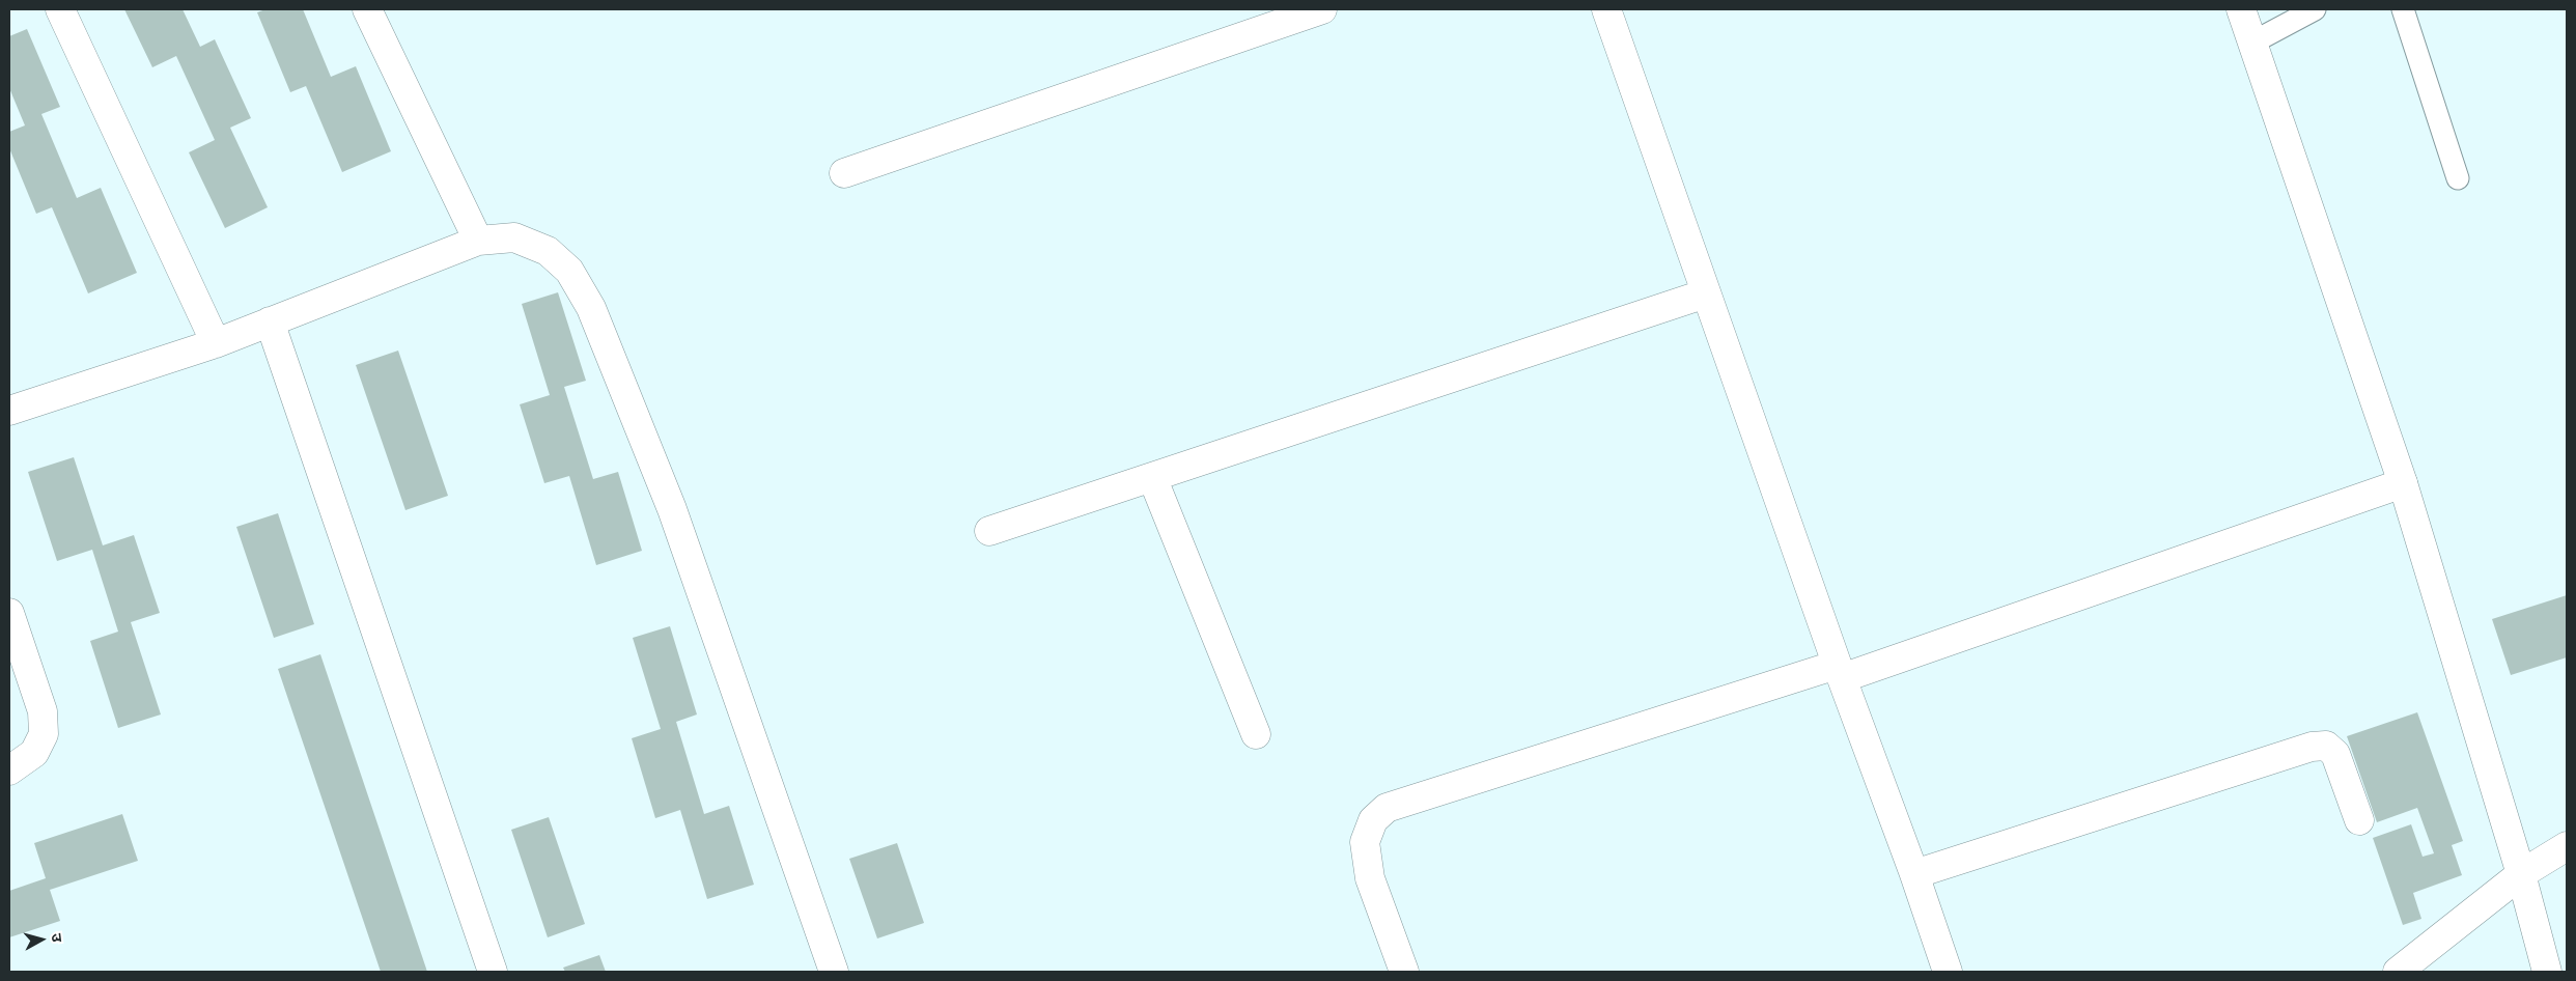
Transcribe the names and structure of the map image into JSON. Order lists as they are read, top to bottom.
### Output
{
  "north": "right"
}
